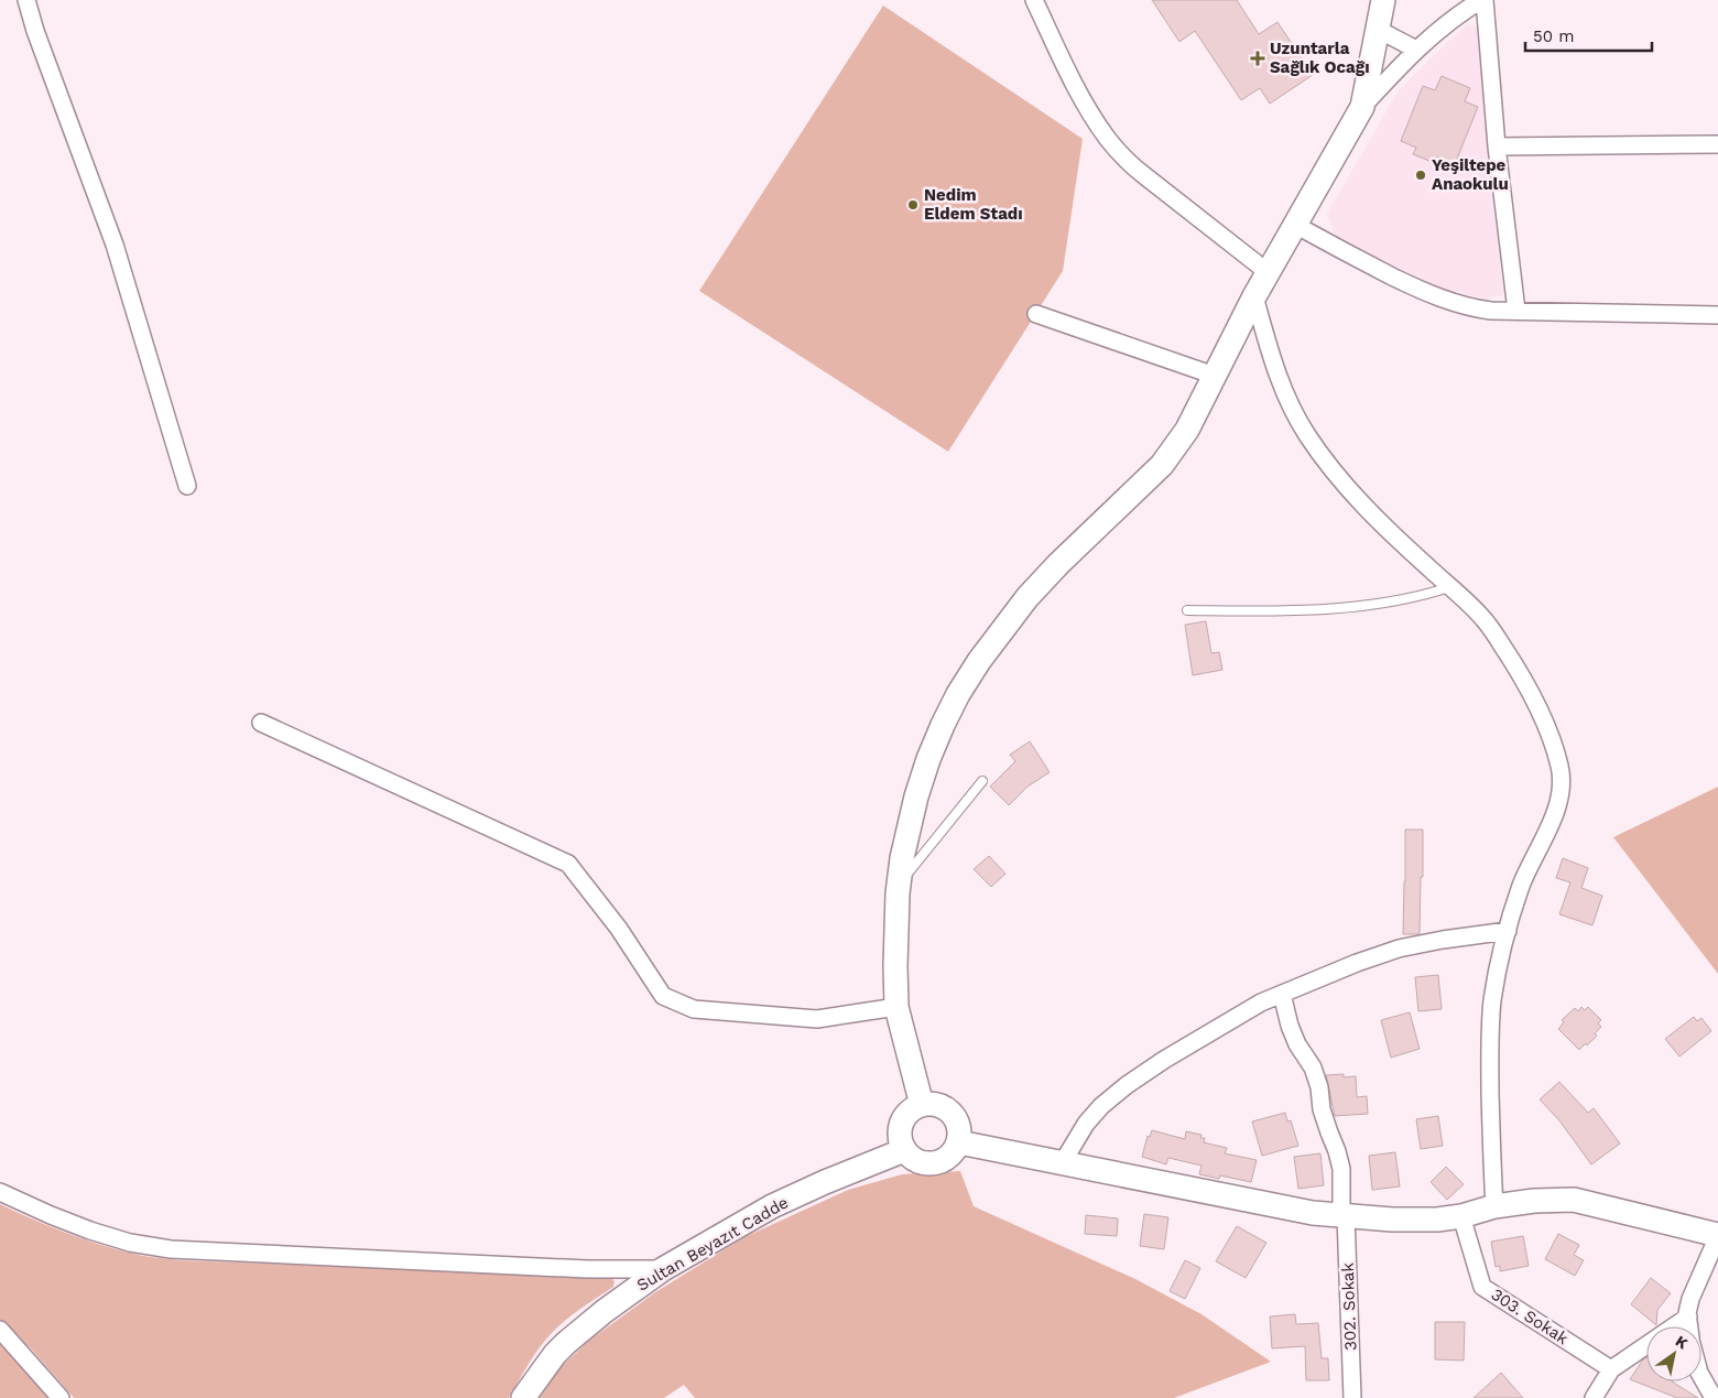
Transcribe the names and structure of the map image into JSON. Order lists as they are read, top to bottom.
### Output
{
  "streets": {
    "street": ["Sultan Beyazıt Cadde", "302. Sokak", "303. Sokak"]
  },
  "places": {
    "health": ["Uzuntarla Sağlık Ocağı"],
    "other": ["Yeşiltepe Anaokulu", "Nedim Eldem Stadı"]
  },
  "scale_bar": "50 m",
  "north": "top right"
}
